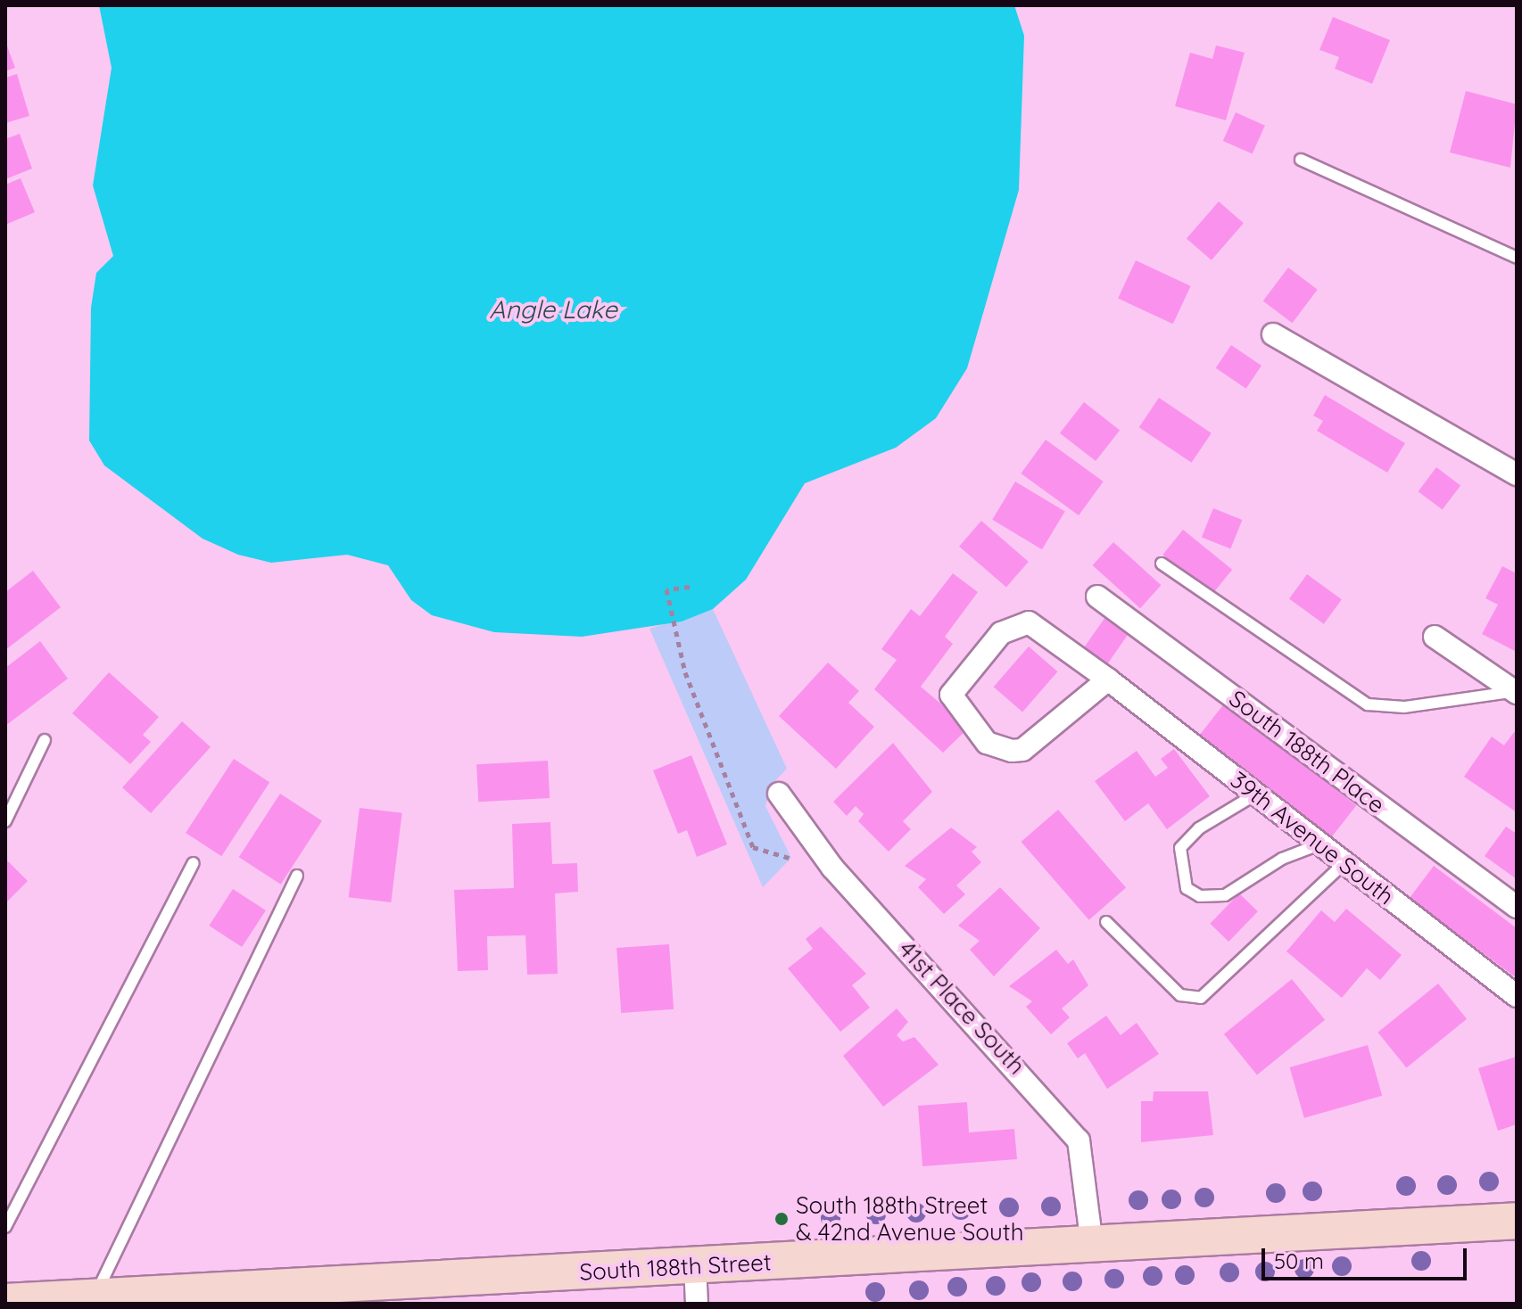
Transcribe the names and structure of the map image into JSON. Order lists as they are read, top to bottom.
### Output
{
  "streets": {
    "main road": ["South 188th Street"],
    "street": ["South 188th Place", "39th Avenue South", "41st Place South"]
  },
  "crossings": [
    ["41st Place South", "South 188th Street"]
  ],
  "water": ["Angle Lake"],
  "places": ["South 188th Street & 42nd Avenue South"],
  "scale_bar": "50 m"
}
